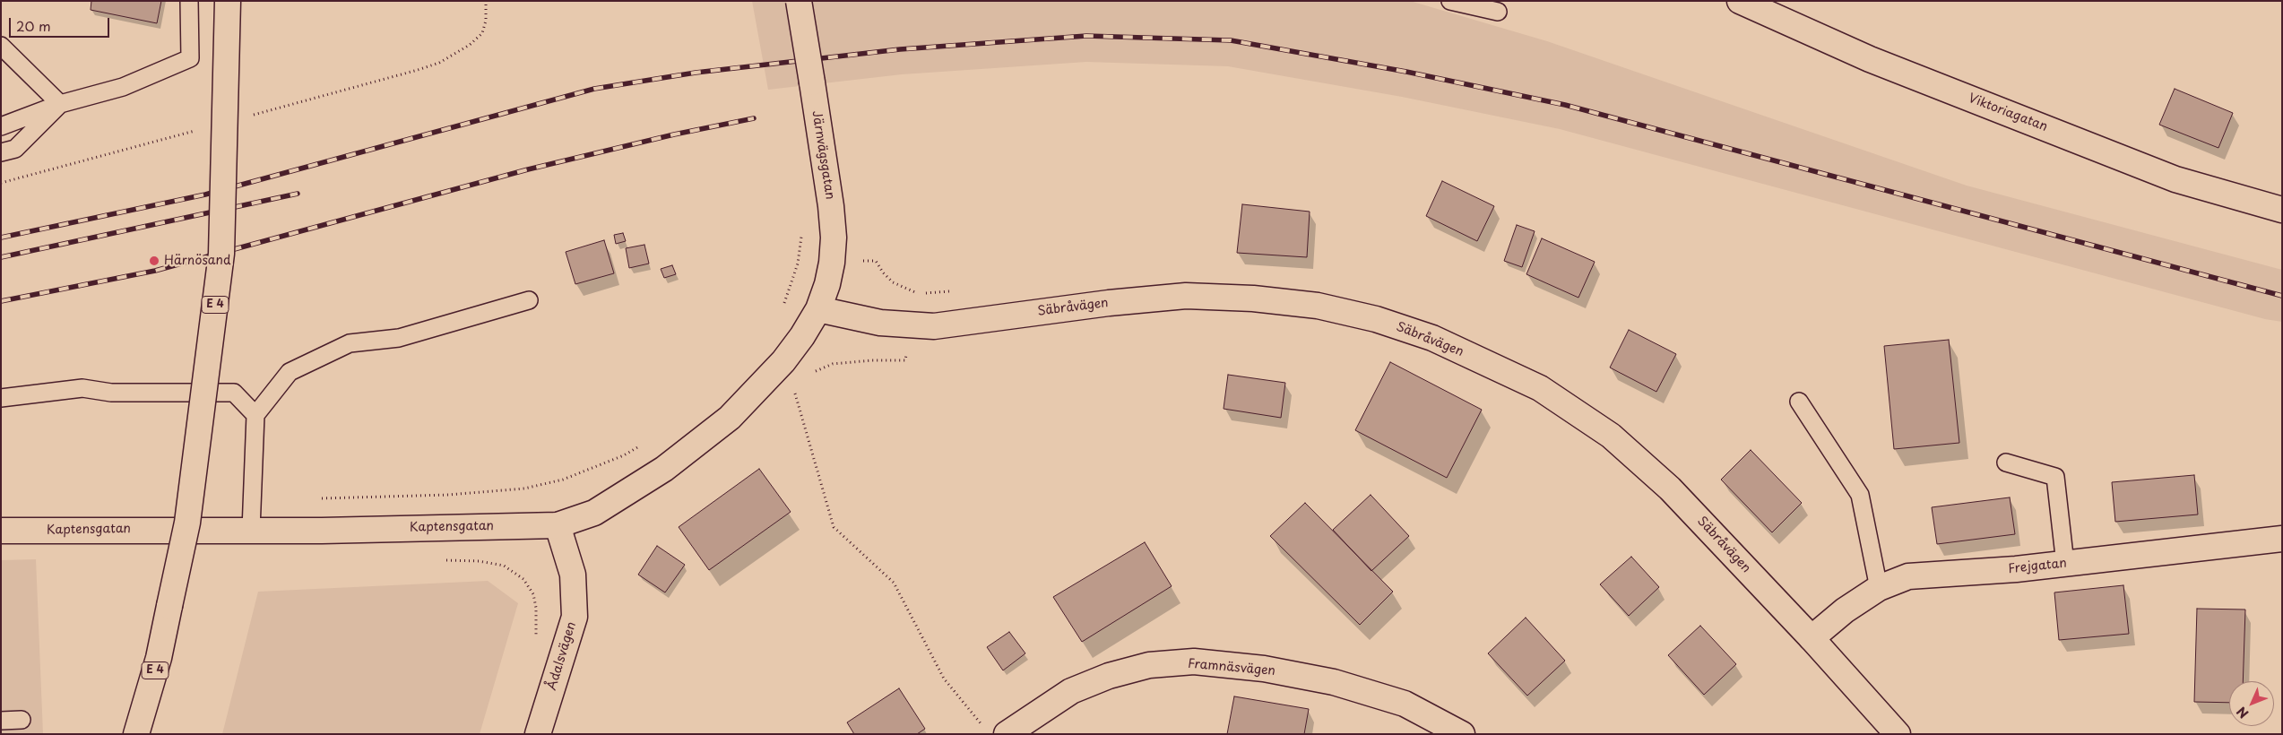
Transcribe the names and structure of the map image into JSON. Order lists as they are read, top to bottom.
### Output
{
  "streets": {
    "main road": [
      "Viktoriagatan",
      "Järnvägsgatan",
      "E 4",
      "Säbråvägen",
      "Kaptensgatan",
      "Frejgatan",
      "Ådalsvägen",
      "Framnäsvägen"
    ]
  },
  "crossings": [
    ["Järnvägsgatan", "Säbråvägen"],
    ["Järnvägsgatan", "Kaptensgatan"],
    ["Säbråvägen", "Kaptensgatan"],
    ["Säbråvägen", "Frejgatan"],
    ["Kaptensgatan", "Ådalsvägen"]
  ],
  "places": ["Härnösand"],
  "scale_bar": "20 m",
  "north": "bottom left"
}
